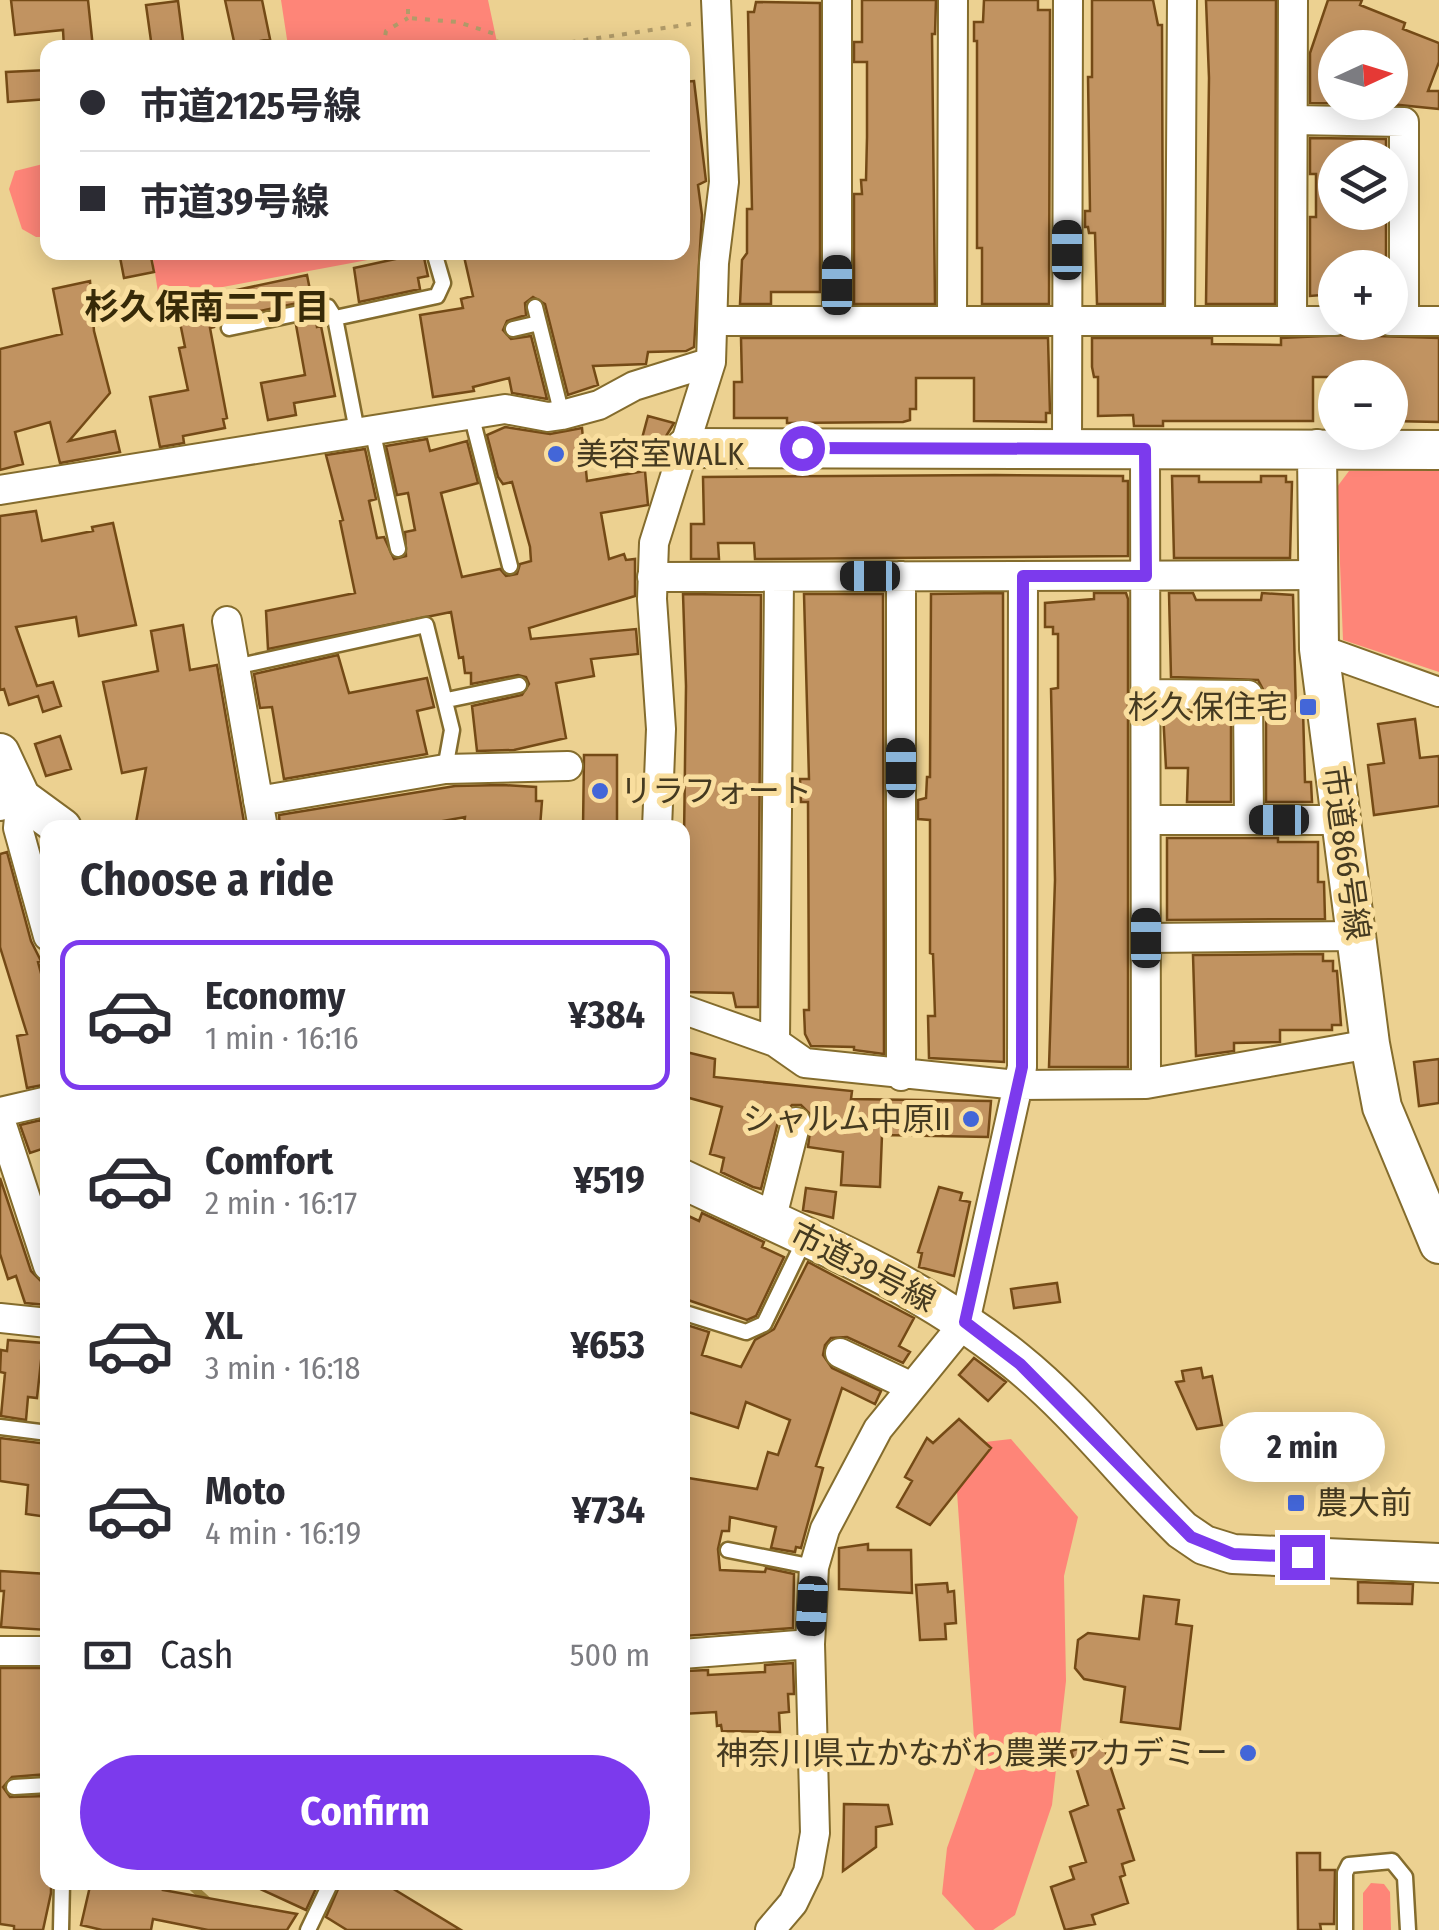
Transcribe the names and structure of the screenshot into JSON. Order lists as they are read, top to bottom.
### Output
{
  "streets": {
    "street": ["市道866号線", "市道39号線"]
  },
  "districts": ["杉久保南二丁目"],
  "places": {
    "other": [
      "美容室WALK",
      "リラフォート",
      "シャルム中原II",
      "神奈川県立かながわ農業アカデミー"
    ],
    "transit": ["杉久保住宅", "農大前"]
  },
  "north": "right",
  "page": {
    "map_buttons": ["+", "−"],
    "banner": ["市道2125号線", "市道39号線"],
    "heading": "Choose a ride",
    "list": [
      {
        "name": "Economy",
        "note": "1 min · 16:16",
        "value": "¥384"
      },
      {
        "name": "Comfort",
        "note": "2 min · 16:17",
        "value": "¥519"
      },
      {
        "name": "XL",
        "note": "3 min · 16:18",
        "value": "¥653"
      },
      {
        "name": "Moto",
        "note": "4 min · 16:19",
        "value": "¥734"
      }
    ],
    "bubble": "2 min",
    "pay": ["Cash", "500 m"],
    "buttons": "Confirm"
  }
}
